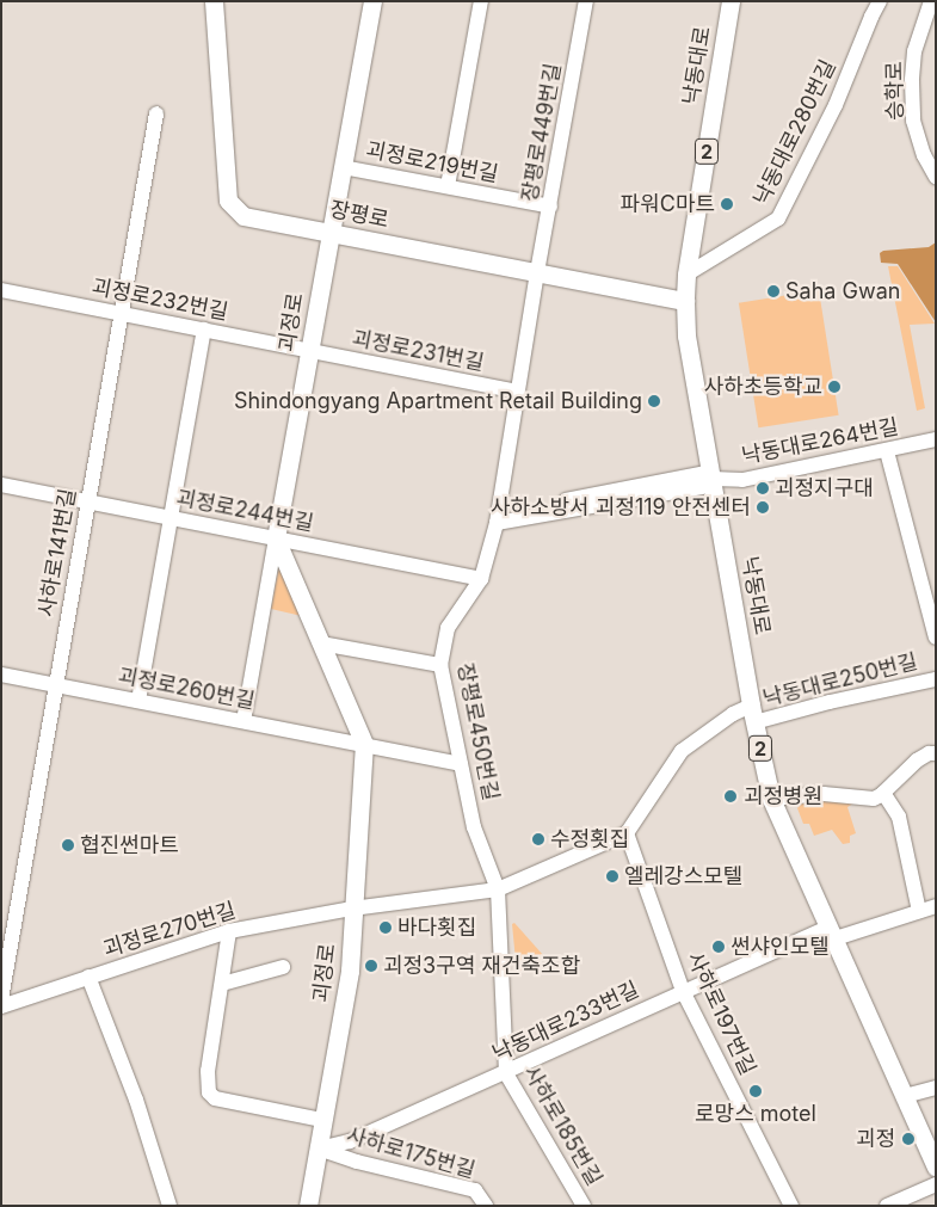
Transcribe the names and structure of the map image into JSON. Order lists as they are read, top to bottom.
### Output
{
  "streets": {
    "main road": [
      "낙동대로",
      "2",
      "장평로",
      "괴정로"
    ],
    "street": [
      "승학로",
      "장평로449번길",
      "낙동대로280번길",
      "괴정로219번길",
      "괴정로232번길",
      "괴정로231번길",
      "낙동대로264번길",
      "괴정로244번길",
      "사하로141번길",
      "낙동대로250번길",
      "괴정로260번길",
      "장평로450번길",
      "괴정로270번길",
      "사하로197번길",
      "낙동대로233번길",
      "사하로185번길",
      "사하로175번길"
    ]
  },
  "crossings": [
    ["낙동대로", "낙동대로280번길"],
    ["낙동대로", "장평로"],
    ["낙동대로", "낙동대로264번길"],
    ["낙동대로", "낙동대로250번길"],
    ["낙동대로", "낙동대로233번길"],
    ["장평로449번길", "괴정로219번길"],
    ["장평로449번길", "장평로"],
    ["장평로449번길", "장평로450번길"],
    ["괴정로219번길", "괴정로"],
    ["장평로", "괴정로"],
    ["장평로", "장평로450번길"],
    ["괴정로232번길", "괴정로"],
    ["괴정로232번길", "괴정로231번길"],
    ["괴정로232번길", "사하로141번길"],
    ["괴정로", "괴정로231번길"],
    ["괴정로", "괴정로244번길"],
    ["괴정로", "괴정로260번길"],
    ["괴정로", "괴정로270번길"],
    ["괴정로", "낙동대로233번길"],
    ["괴정로", "사하로175번길"],
    ["괴정로231번길", "장평로450번길"],
    ["낙동대로264번길", "장평로450번길"],
    ["괴정로244번길", "사하로141번길"],
    ["괴정로244번길", "장평로450번길"],
    ["사하로141번길", "괴정로260번길"],
    ["낙동대로250번길", "괴정로270번길"],
    ["낙동대로250번길", "사하로197번길"],
    ["장평로450번길", "괴정로270번길"],
    ["장평로450번길", "사하로185번길"],
    ["괴정로270번길", "사하로197번길"],
    ["괴정로270번길", "사하로185번길"],
    ["사하로197번길", "낙동대로233번길"],
    ["낙동대로233번길", "사하로185번길"],
    ["낙동대로233번길", "사하로175번길"]
  ],
  "places": [
    "파워C마트",
    "Saha Gwan",
    "사하초등학교",
    "Shindongyang Apartment Retail Building",
    "괴정지구대",
    "사하소방서 괴정119 안전센터",
    "괴정병원",
    "수정횟집",
    "협진썬마트",
    "엘레강스모텔",
    "바다횟집",
    "썬샤인모텔",
    "괴정3구역 재건축조합",
    "로망스 motel",
    "괴정"
  ]
}
